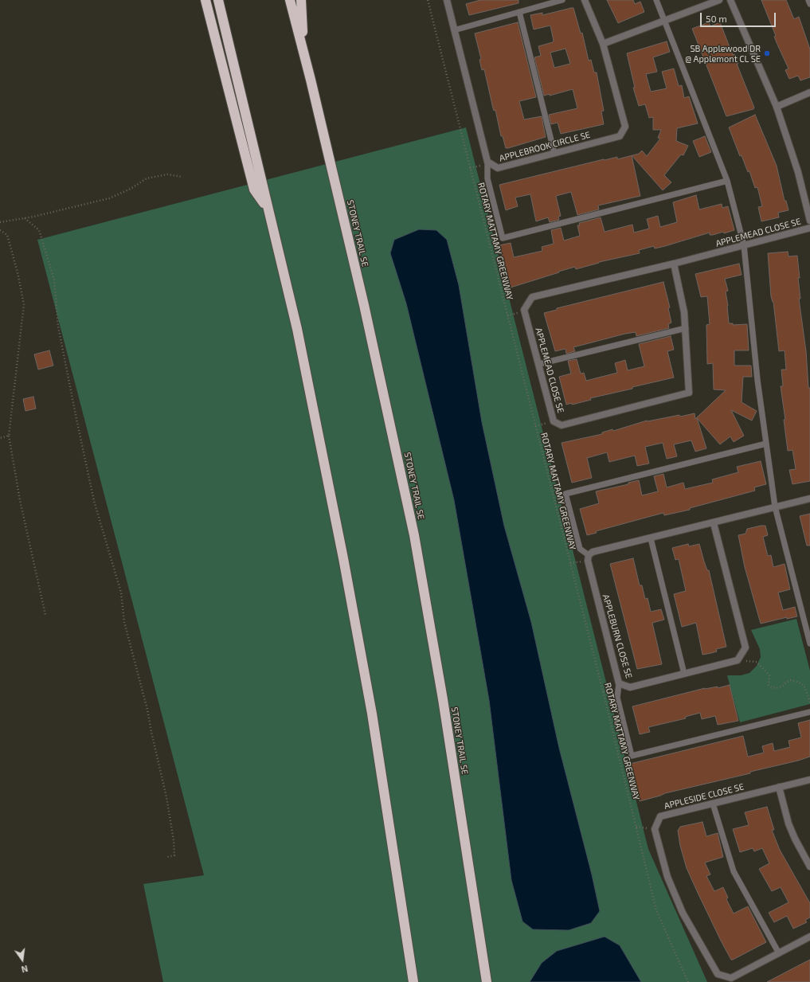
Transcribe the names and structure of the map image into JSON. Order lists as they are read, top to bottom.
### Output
{
  "streets": {
    "highway": ["STONEY TRAIL SE"],
    "street": [
      "APPLEBROOK CIRCLE SE",
      "APPLEMEAD CLOSE SE",
      "APPLEBURN CLOSE SE",
      "APPLESIDE CLOSE SE"
    ],
    "path": ["ROTARY MATTAMY GREENWAY"]
  },
  "places": ["SB Applewood DR @ Applemont CL SE"],
  "scale_bar": "50 m",
  "north": "bottom"
}
